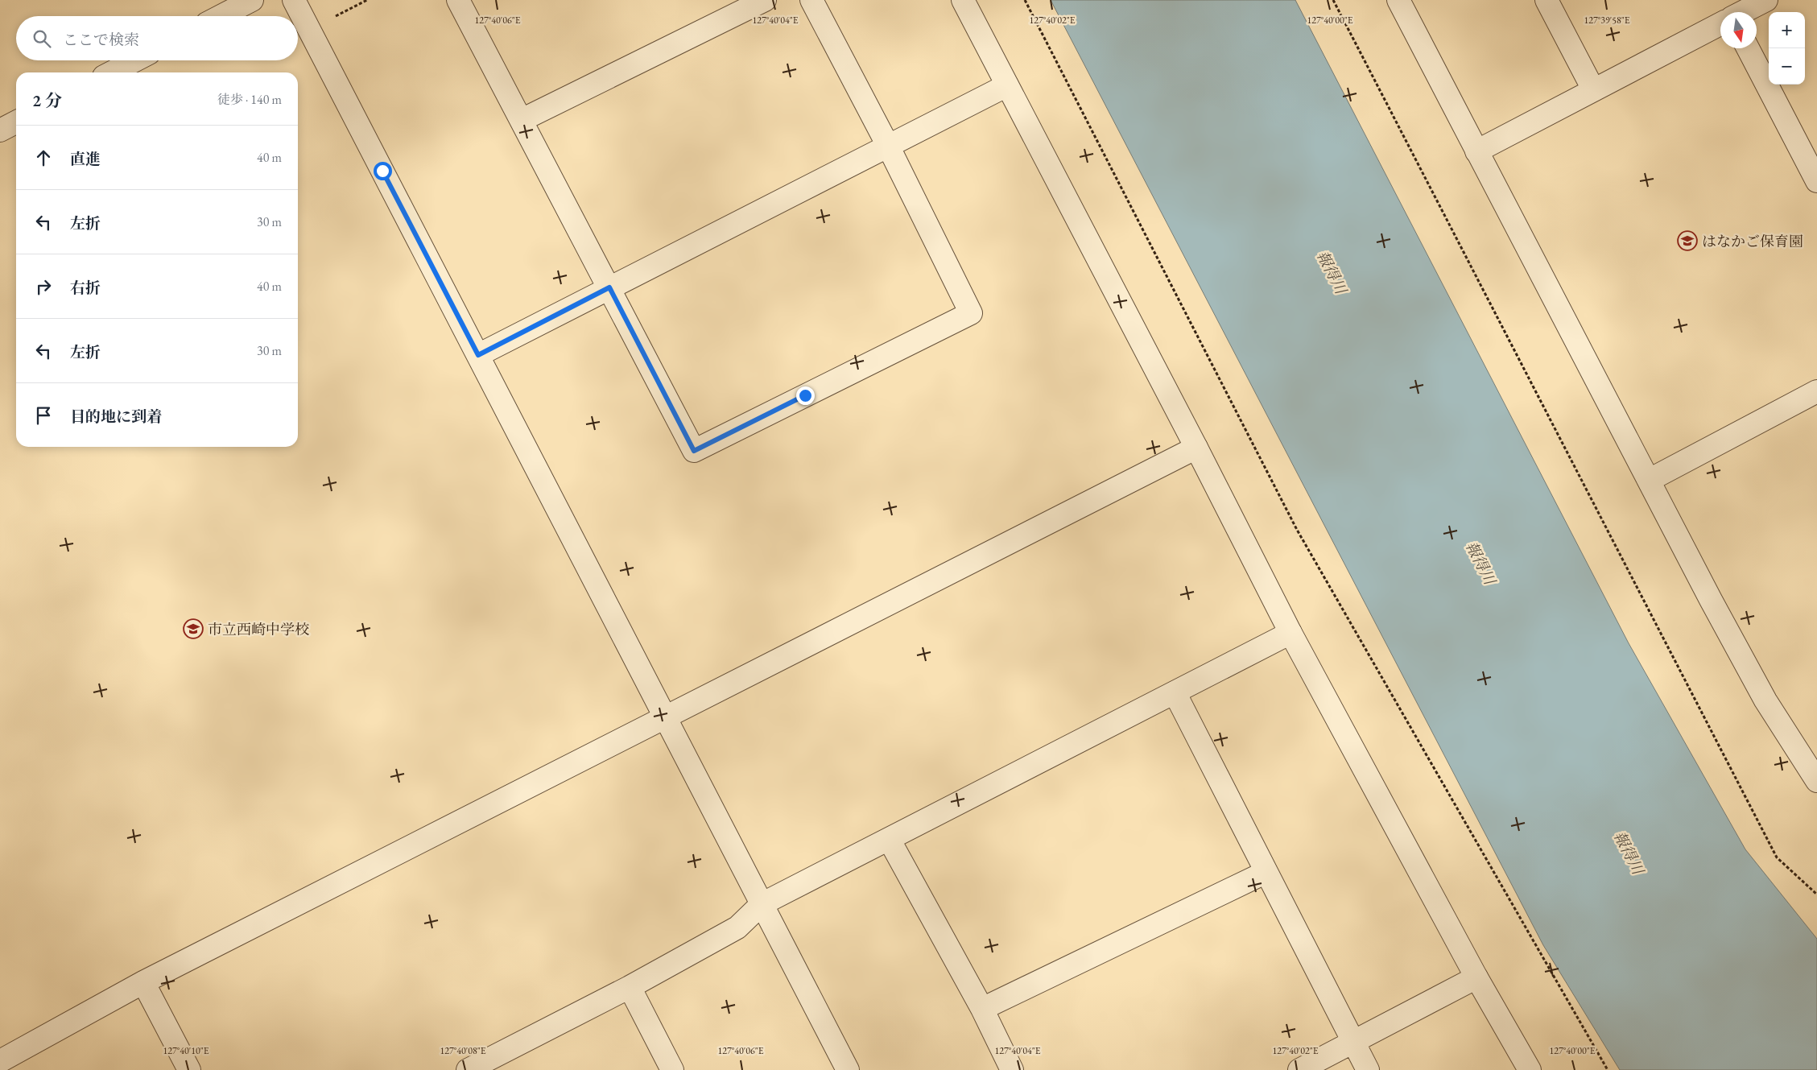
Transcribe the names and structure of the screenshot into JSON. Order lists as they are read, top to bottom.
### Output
{
  "water": ["報得川"],
  "places": {
    "school or university": ["はなかご保育園", "市立西崎中学校"]
  },
  "north": "bottom",
  "page": {
    "map_buttons": ["+", "−"],
    "search": "ここで検索",
    "heading": ["2 分", "徒歩 · 140 m"],
    "list": [
      ["直進", "40 m"],
      ["左折", "30 m"],
      ["右折", "40 m"],
      ["左折", "30 m"],
      "目的地に到着"
    ]
  },
  "coordinates": [
    "127°40'06\"E",
    "127°40'04\"E",
    "127°40'02\"E",
    "127°40'00\"E",
    "127°39'58\"E",
    "127°40'10\"E",
    "127°40'08\"E"
  ]
}
